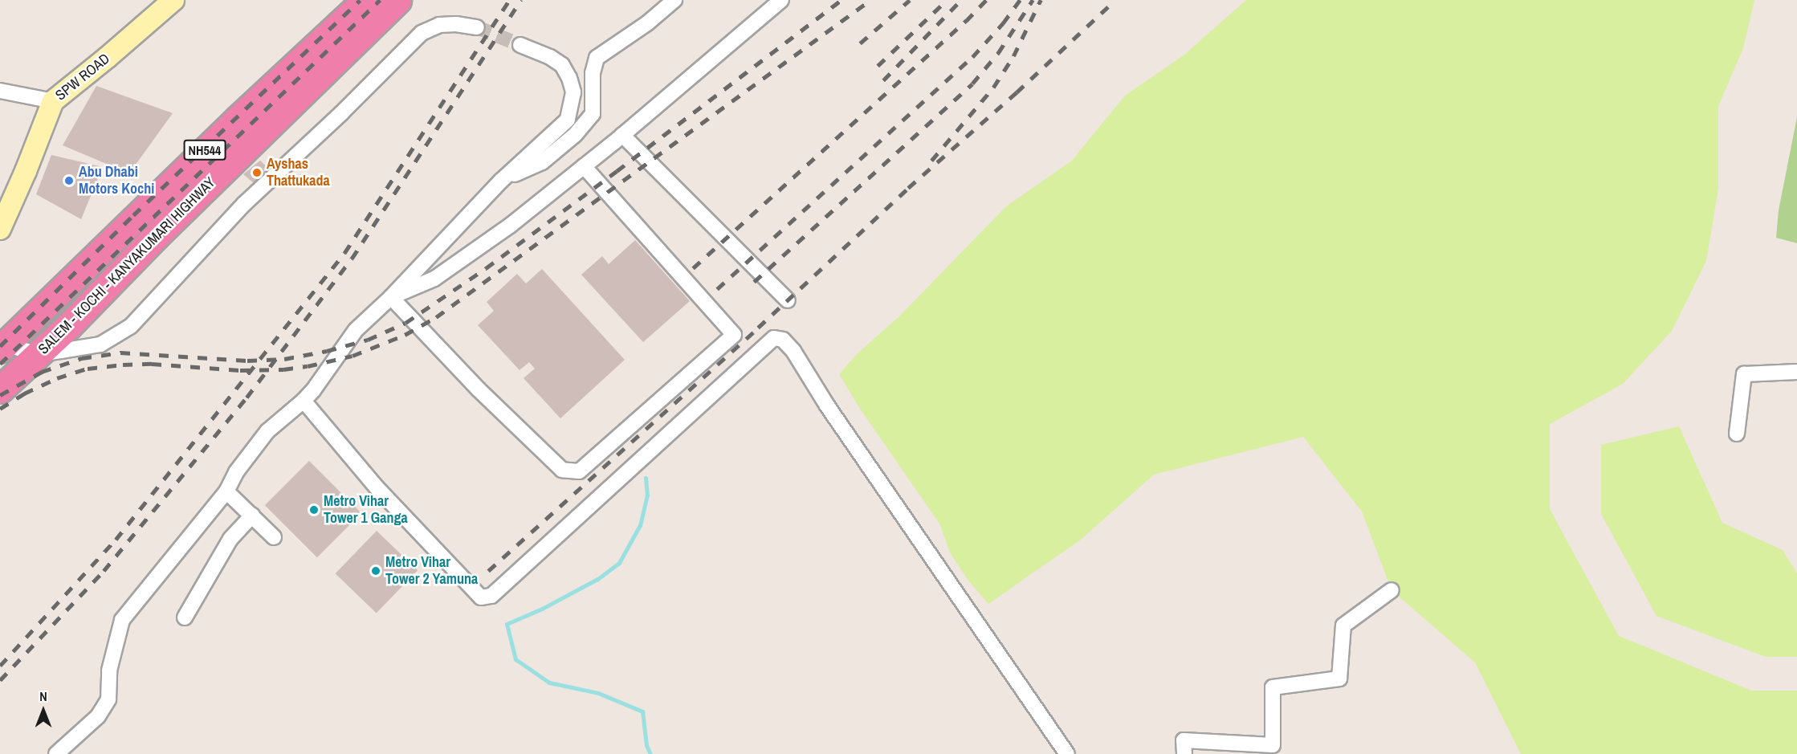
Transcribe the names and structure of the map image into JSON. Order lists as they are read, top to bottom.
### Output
{
  "streets": {
    "highway": ["NH544", "SALEM - KOCHI - KANYAKUMARI HIGHWAY"],
    "street": ["SPW ROAD"]
  },
  "places": [
    "Ayshas Thattukada",
    "Abu Dhabi Motors Kochi",
    "Metro Vihar Tower 1 Ganga",
    "Metro Vihar Tower 2 Yamuna"
  ],
  "north": "top"
}
